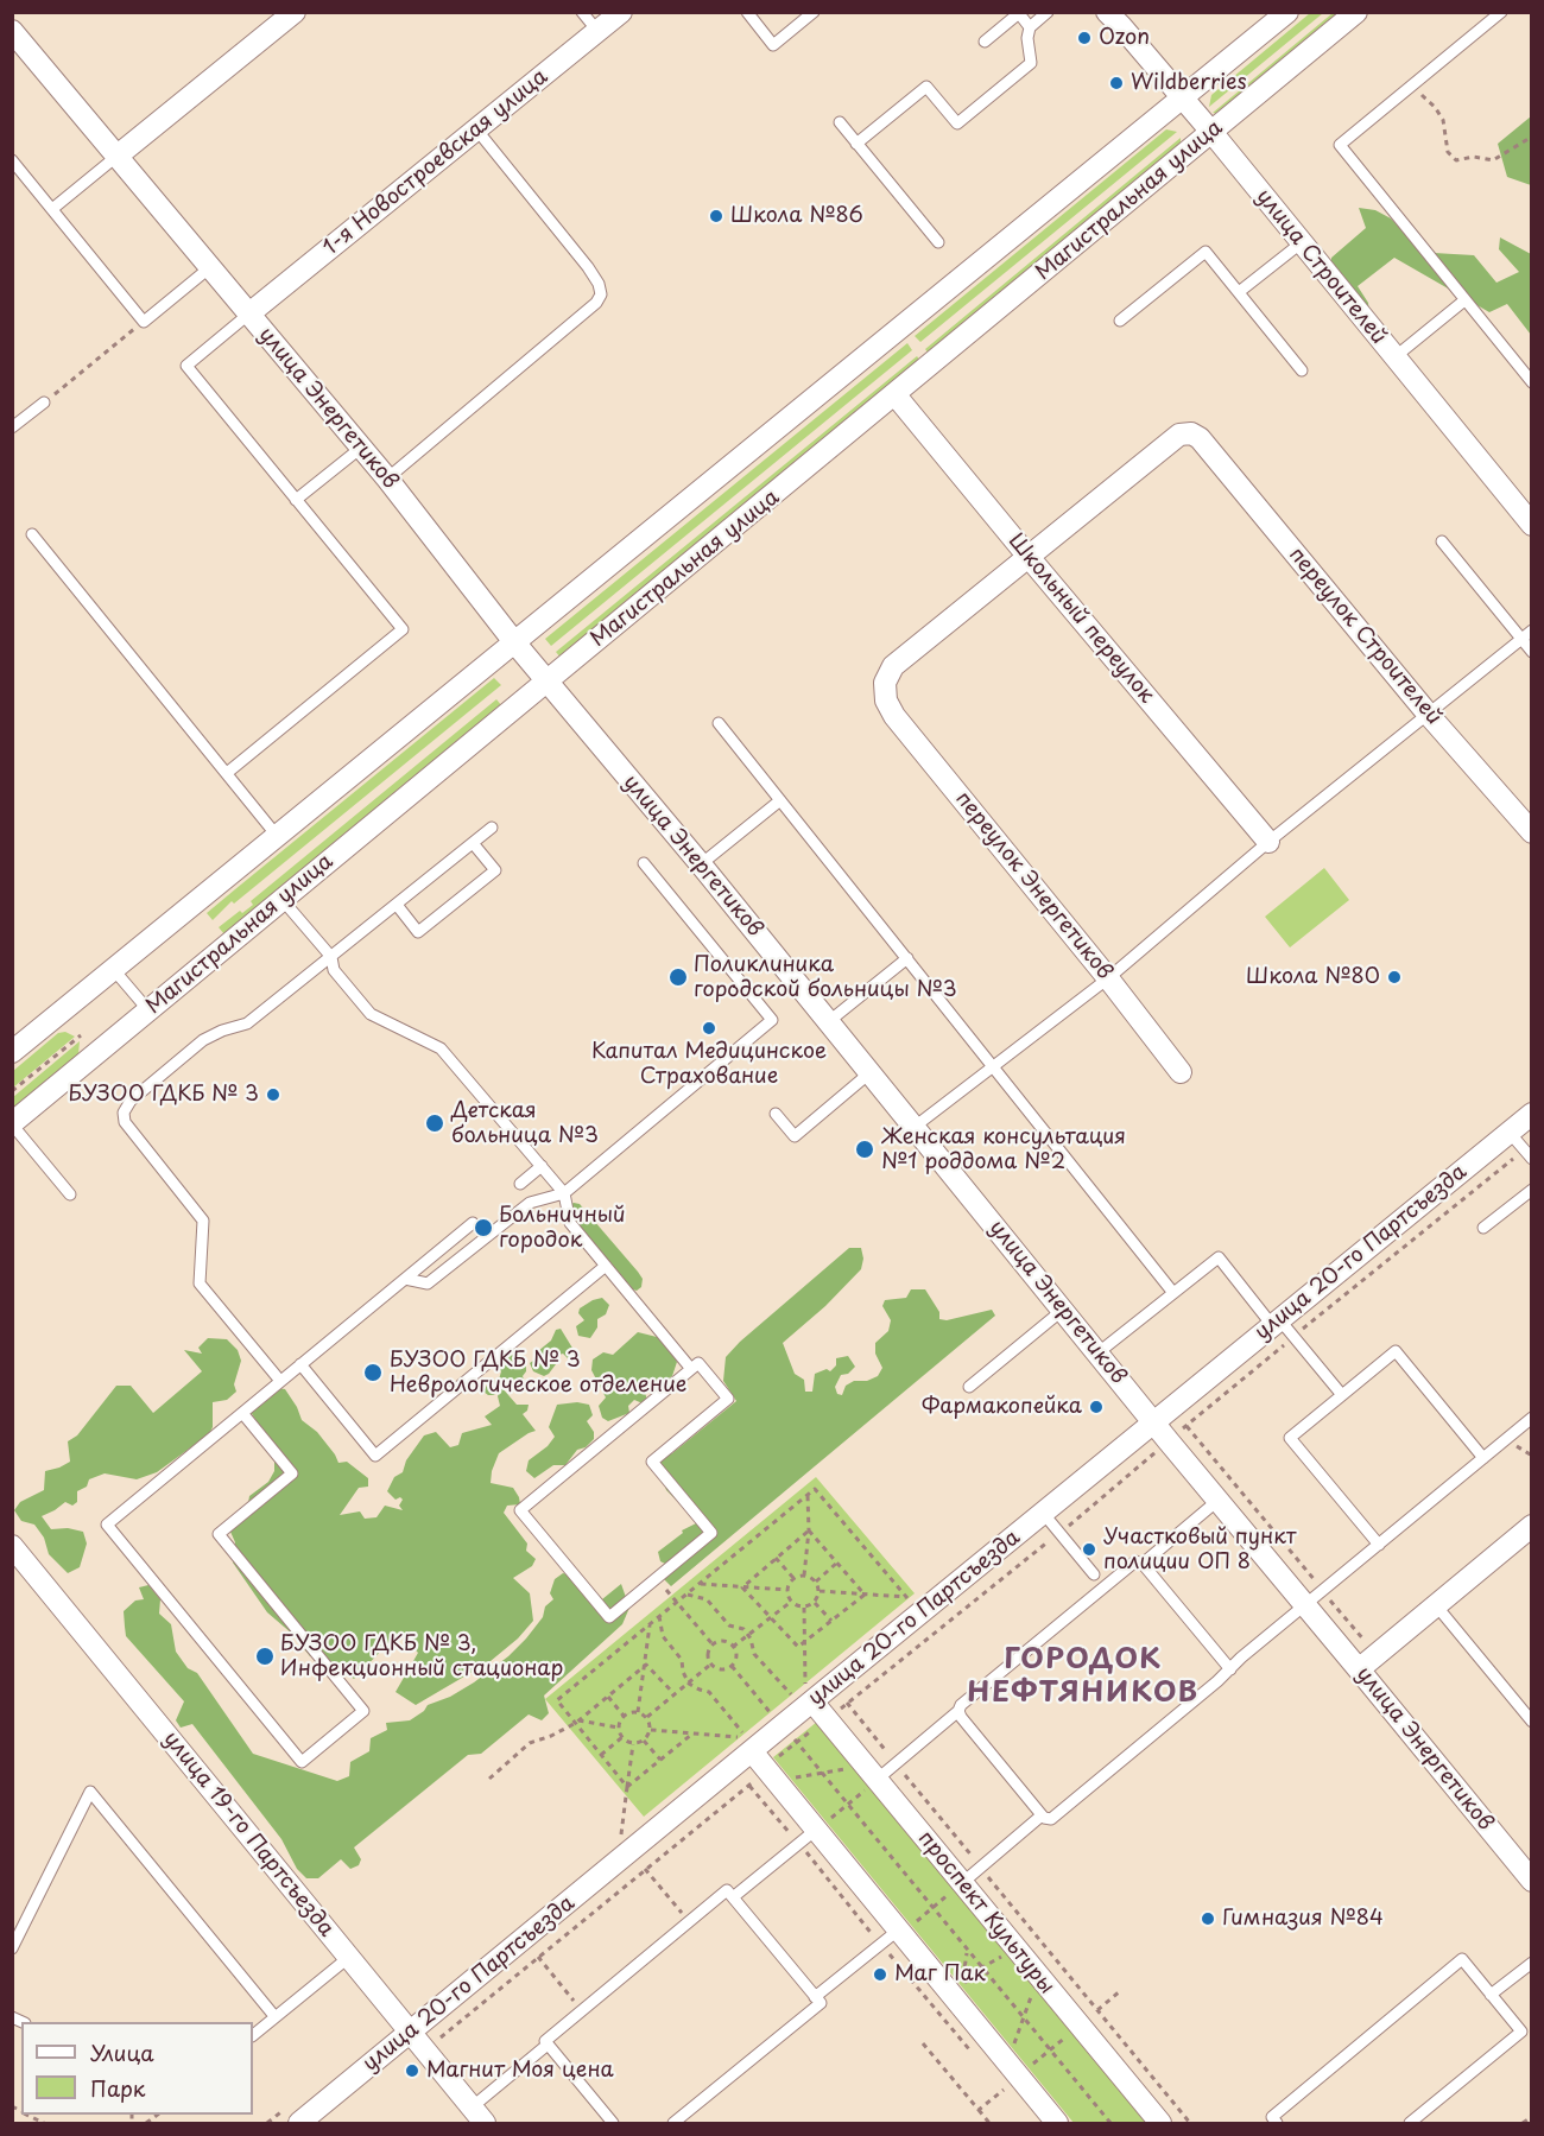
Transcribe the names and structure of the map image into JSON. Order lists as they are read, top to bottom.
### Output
{
  "streets": {
    "street": [
      "1-я Новостроевская улица",
      "Магистральная улица",
      "улица Строителей",
      "улица Энергетиков",
      "Школьный переулок",
      "переулок Строителей",
      "переулок Энергетиков",
      "улица 20-го Партсъезда",
      "улица 19-го Партсъезда",
      "проспект Культуры"
    ]
  },
  "crossings": [
    ["1-я Новостроевская улица", "улица Энергетиков"],
    ["Магистральная улица", "улица Строителей"],
    ["Магистральная улица", "улица Энергетиков"],
    ["Магистральная улица", "Школьный переулок"],
    ["улица Энергетиков", "улица 20-го Партсъезда"],
    ["Школьный переулок", "переулок Строителей"],
    ["Школьный переулок", "переулок Энергетиков"],
    ["переулок Строителей", "переулок Энергетиков"],
    ["улица 20-го Партсъезда", "улица 19-го Партсъезда"],
    ["улица 20-го Партсъезда", "проспект Культуры"]
  ],
  "districts": ["ГОРОДОК НЕФТЯНИКОВ"],
  "places": [
    "Ozon",
    "Wildberries",
    "Школа №86",
    "Поликлиника городской больницы №3",
    "Школа №80",
    "Капитал Медицинское Страхование",
    "БУЗОО ГДКБ № 3",
    "Детская больница №3",
    "Женская консультация №1 роддома №2",
    "Больничный городок",
    "БУЗОО ГДКБ № 3 Неврологическое отделение",
    "Фармакопейка",
    "Участковый пункт полиции ОП 8",
    "БУЗОО ГДКБ № 3, Инфекционный стационар",
    "Гимназия №84",
    "Маг Пак",
    "Магнит Моя цена"
  ],
  "legend": ["Улица", "Парк"]
}
